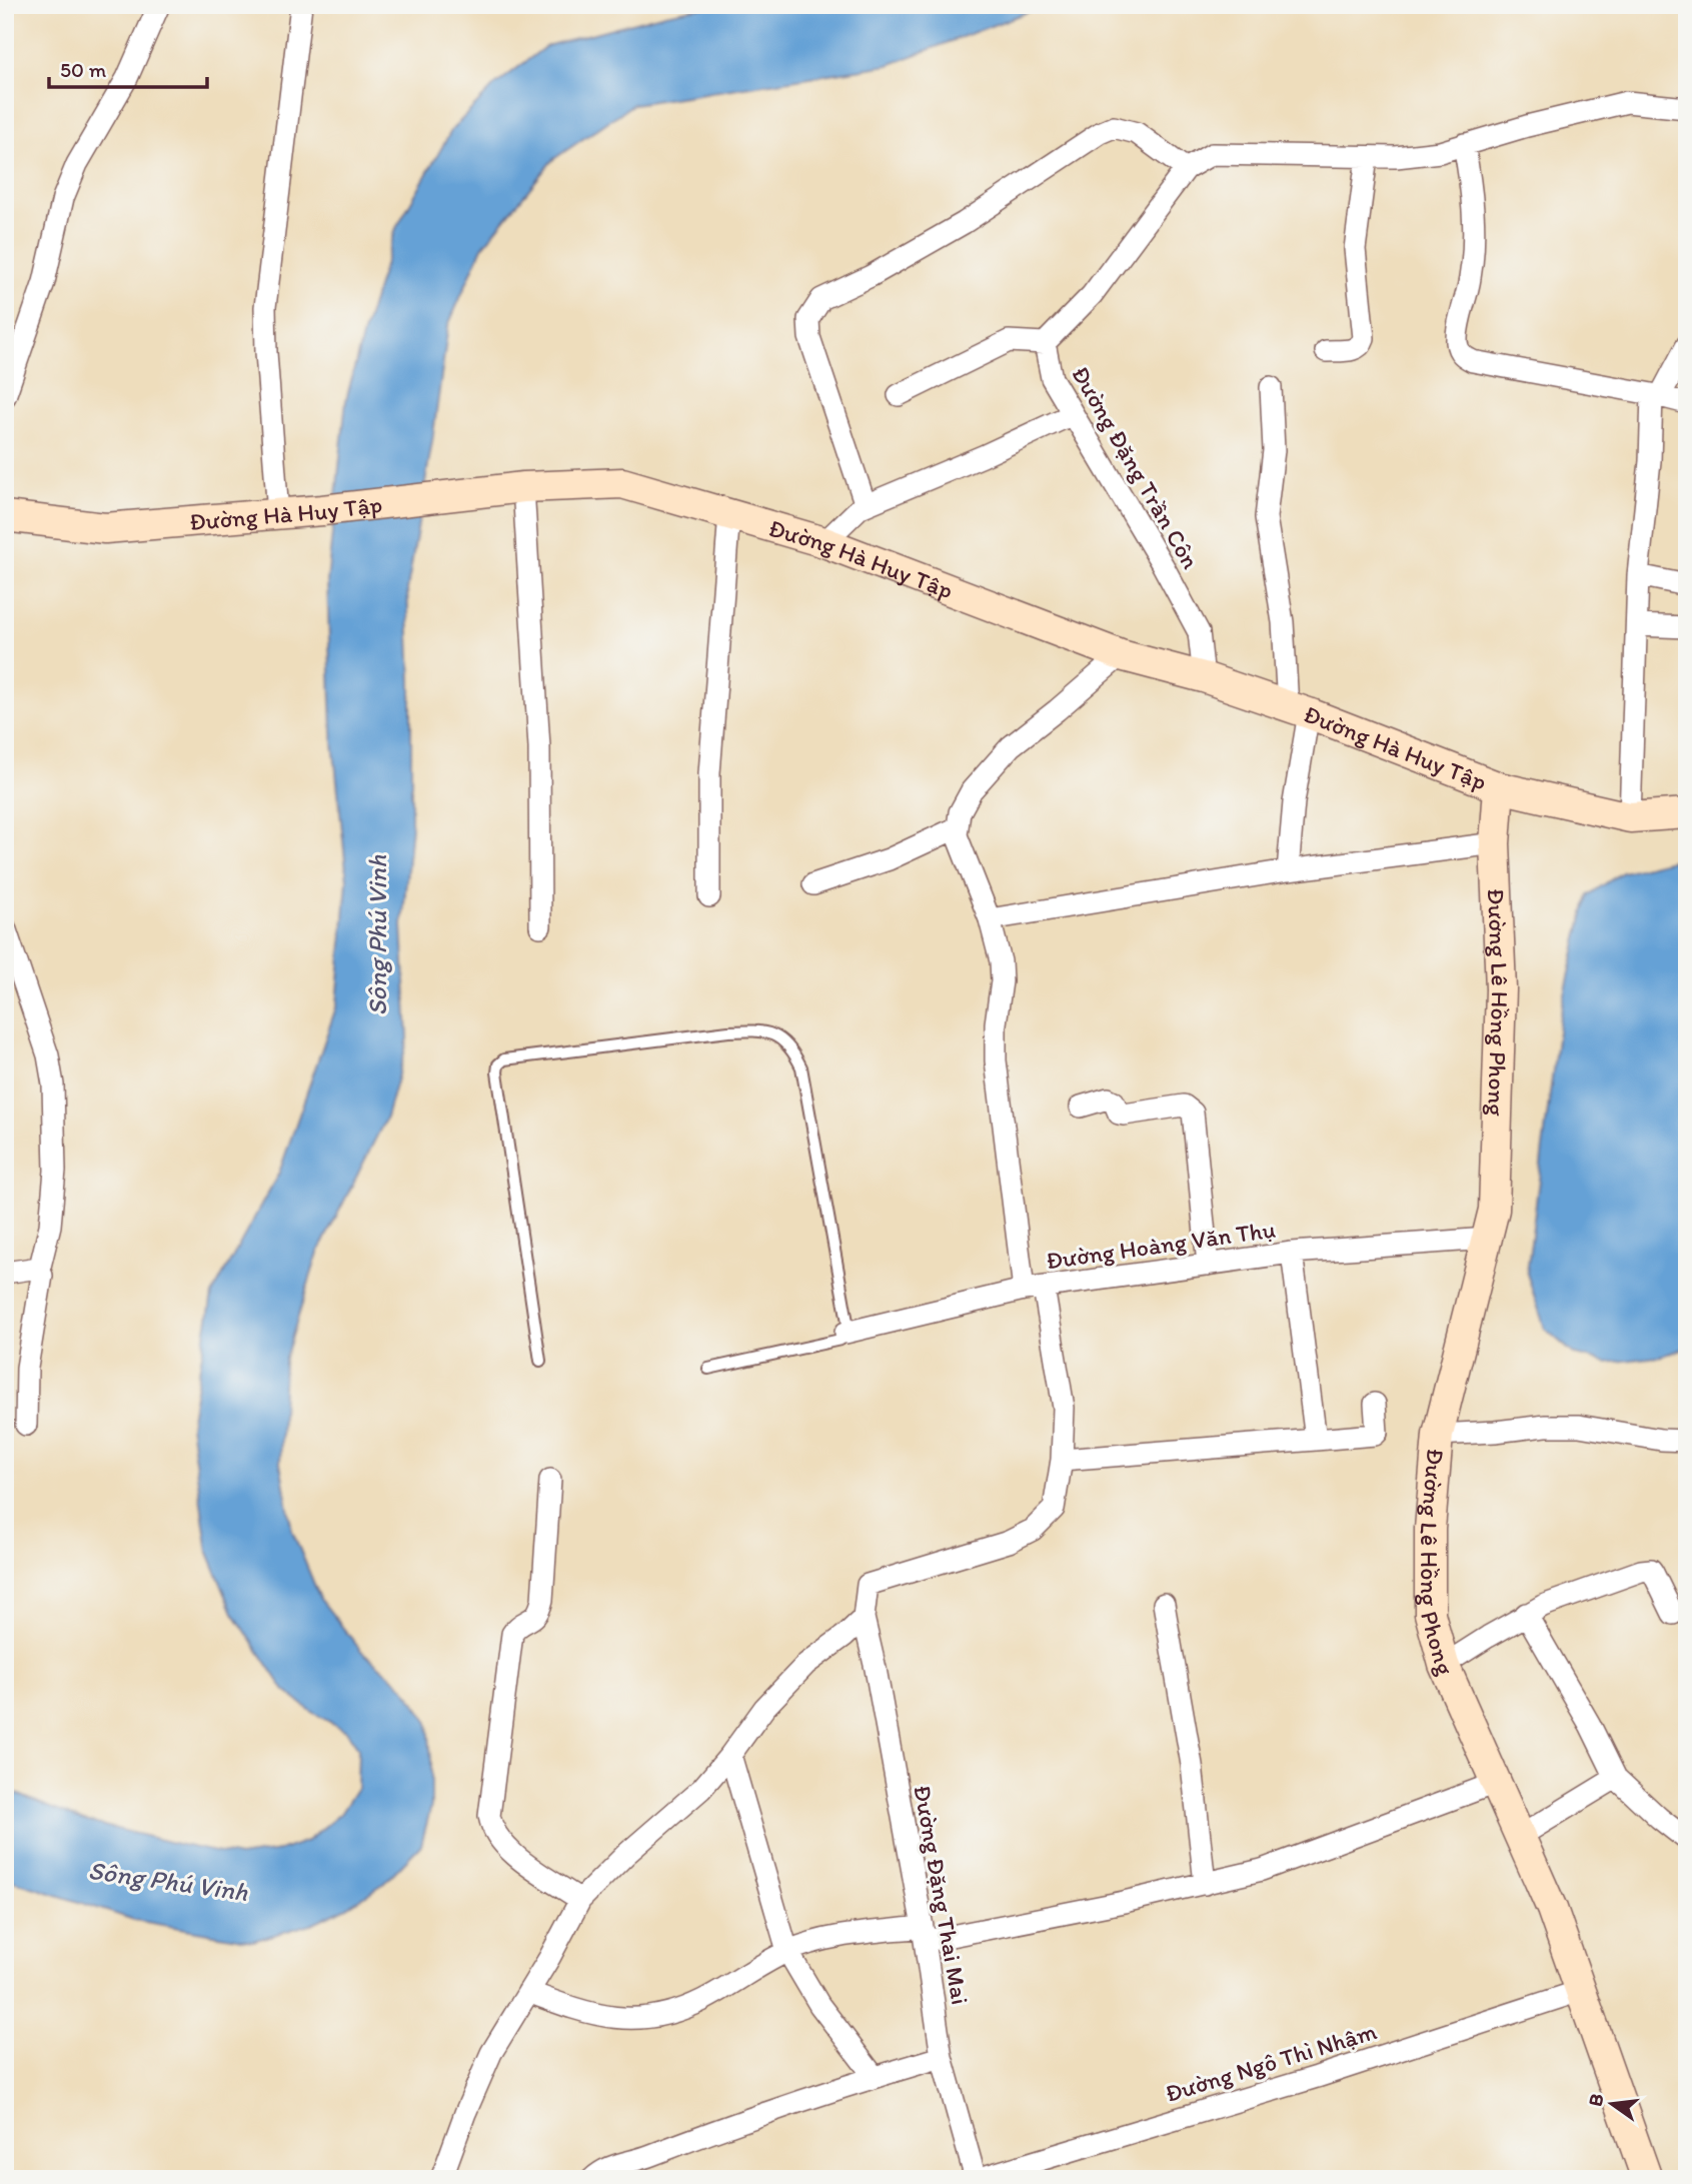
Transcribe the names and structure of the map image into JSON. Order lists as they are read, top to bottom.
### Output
{
  "streets": {
    "main road": ["Đường Hà Huy Tập", "Đường Lê Hồng Phong"],
    "street": [
      "Đường Đặng Trần Côn",
      "Đường Hoàng Văn Thụ",
      "Đường Đặng Thai Mai",
      "Đường Ngô Thì Nhậm"
    ]
  },
  "crossings": [
    ["Đường Đặng Trần Côn", "Đường Hà Huy Tập"],
    ["Đường Hà Huy Tập", "Đường Lê Hồng Phong"],
    ["Đường Lê Hồng Phong", "Đường Hoàng Văn Thụ"],
    ["Đường Lê Hồng Phong", "Đường Ngô Thì Nhậm"],
    ["Đường Đặng Thai Mai", "Đường Ngô Thì Nhậm"]
  ],
  "water": ["Sông Phú Vinh"],
  "scale_bar": "50 m",
  "north": "left"
}
